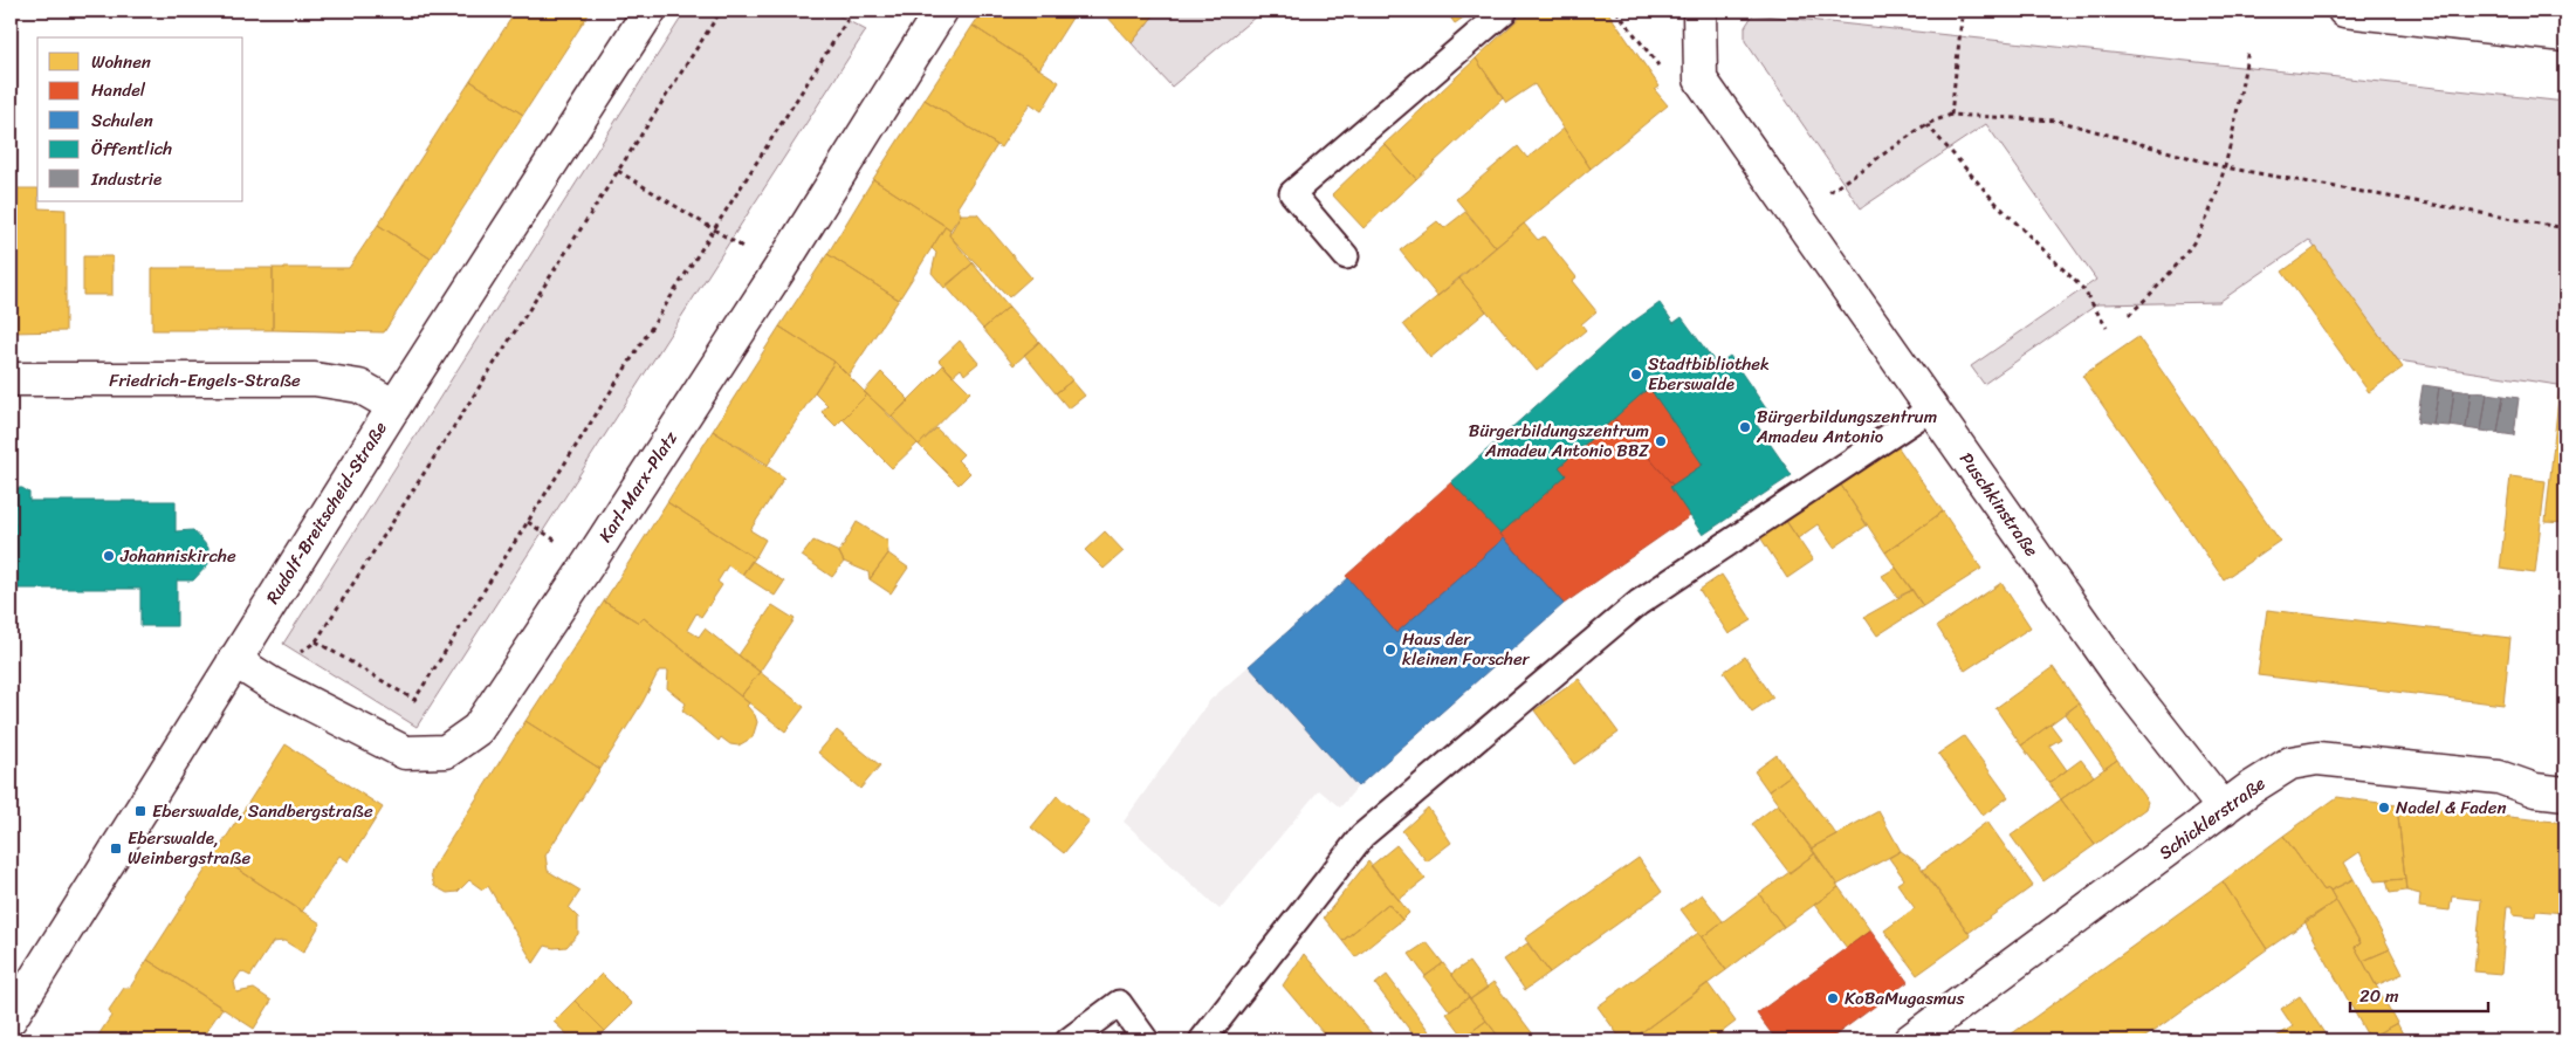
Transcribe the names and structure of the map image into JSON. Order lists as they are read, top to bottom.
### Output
{
  "streets": {
    "street": [
      "Friedrich-Engels-Straße",
      "Karl-Marx-Platz",
      "Puschkinstraße",
      "Rudolf-Breitscheid-Straße",
      "Schicklerstraße"
    ]
  },
  "crossings": [
    ["Friedrich-Engels-Straße", "Rudolf-Breitscheid-Straße"],
    ["Karl-Marx-Platz", "Rudolf-Breitscheid-Straße"],
    ["Puschkinstraße", "Schicklerstraße"]
  ],
  "places": {
    "other": [
      "Stadtbibliothek Eberswalde",
      "Bürgerbildungszentrum Amadeu Antonio",
      "Bürgerbildungszentrum Amadeu Antonio BBZ",
      "Johanniskirche",
      "Haus der kleinen Forscher",
      "Nadel & Faden",
      "KoBaMugasmus"
    ],
    "transit": ["Eberswalde, Sandbergstraße", "Eberswalde, Weinbergstraße"]
  },
  "legend": [
    "Wohnen",
    "Handel",
    "Schulen",
    "Öffentlich",
    "Industrie"
  ],
  "scale_bar": "20 m"
}
